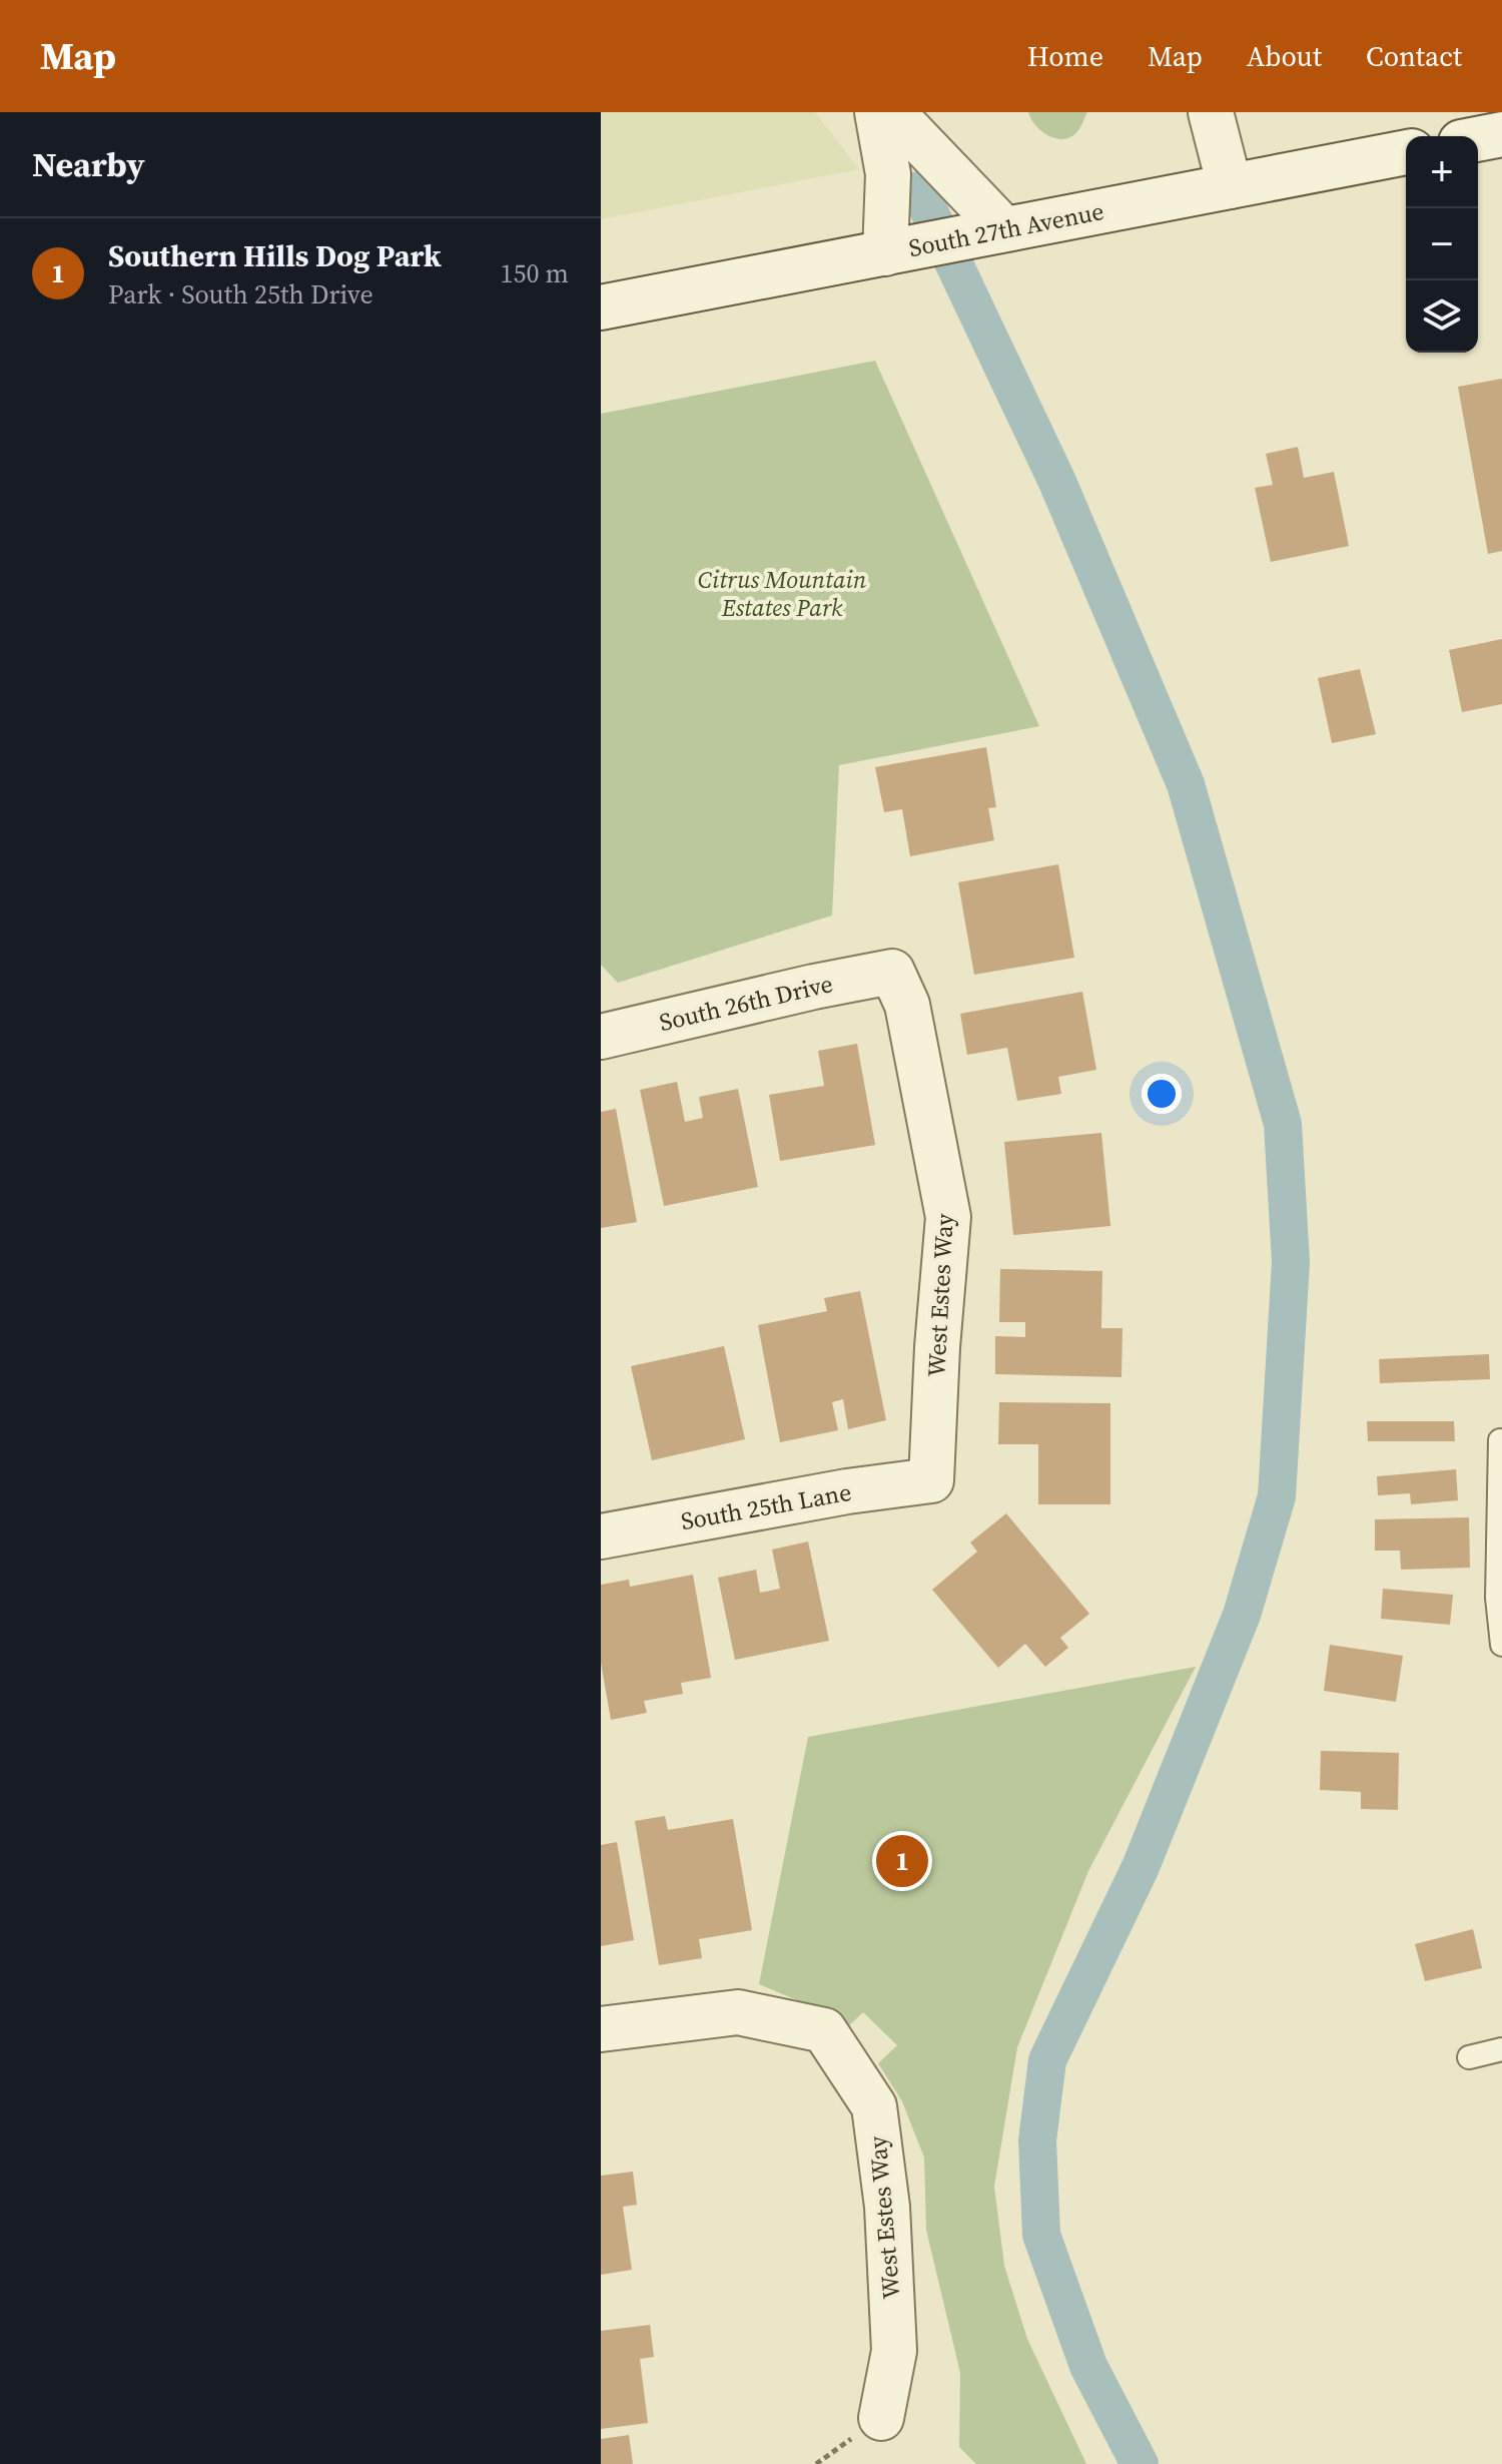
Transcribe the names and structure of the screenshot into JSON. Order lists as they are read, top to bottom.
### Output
{
  "streets": {
    "street": [
      "South 27th Avenue",
      "South 26th Drive",
      "West Estes Way",
      "South 25th Lane"
    ]
  },
  "crossings": [
    ["South 26th Drive", "West Estes Way"],
    ["West Estes Way", "South 25th Lane"]
  ],
  "parks": ["Citrus Mountain Estates Park"],
  "page": {
    "header": "Map",
    "nav": [
      "Home",
      "Map",
      "About",
      "Contact"
    ],
    "heading": "Nearby",
    "map_buttons": ["+", "−"],
    "list": [
      {
        "mark": "1",
        "name": "Southern Hills Dog Park",
        "note": "Park · South 25th Drive",
        "value": "150 m"
      }
    ],
    "pins": "1"
  }
}
